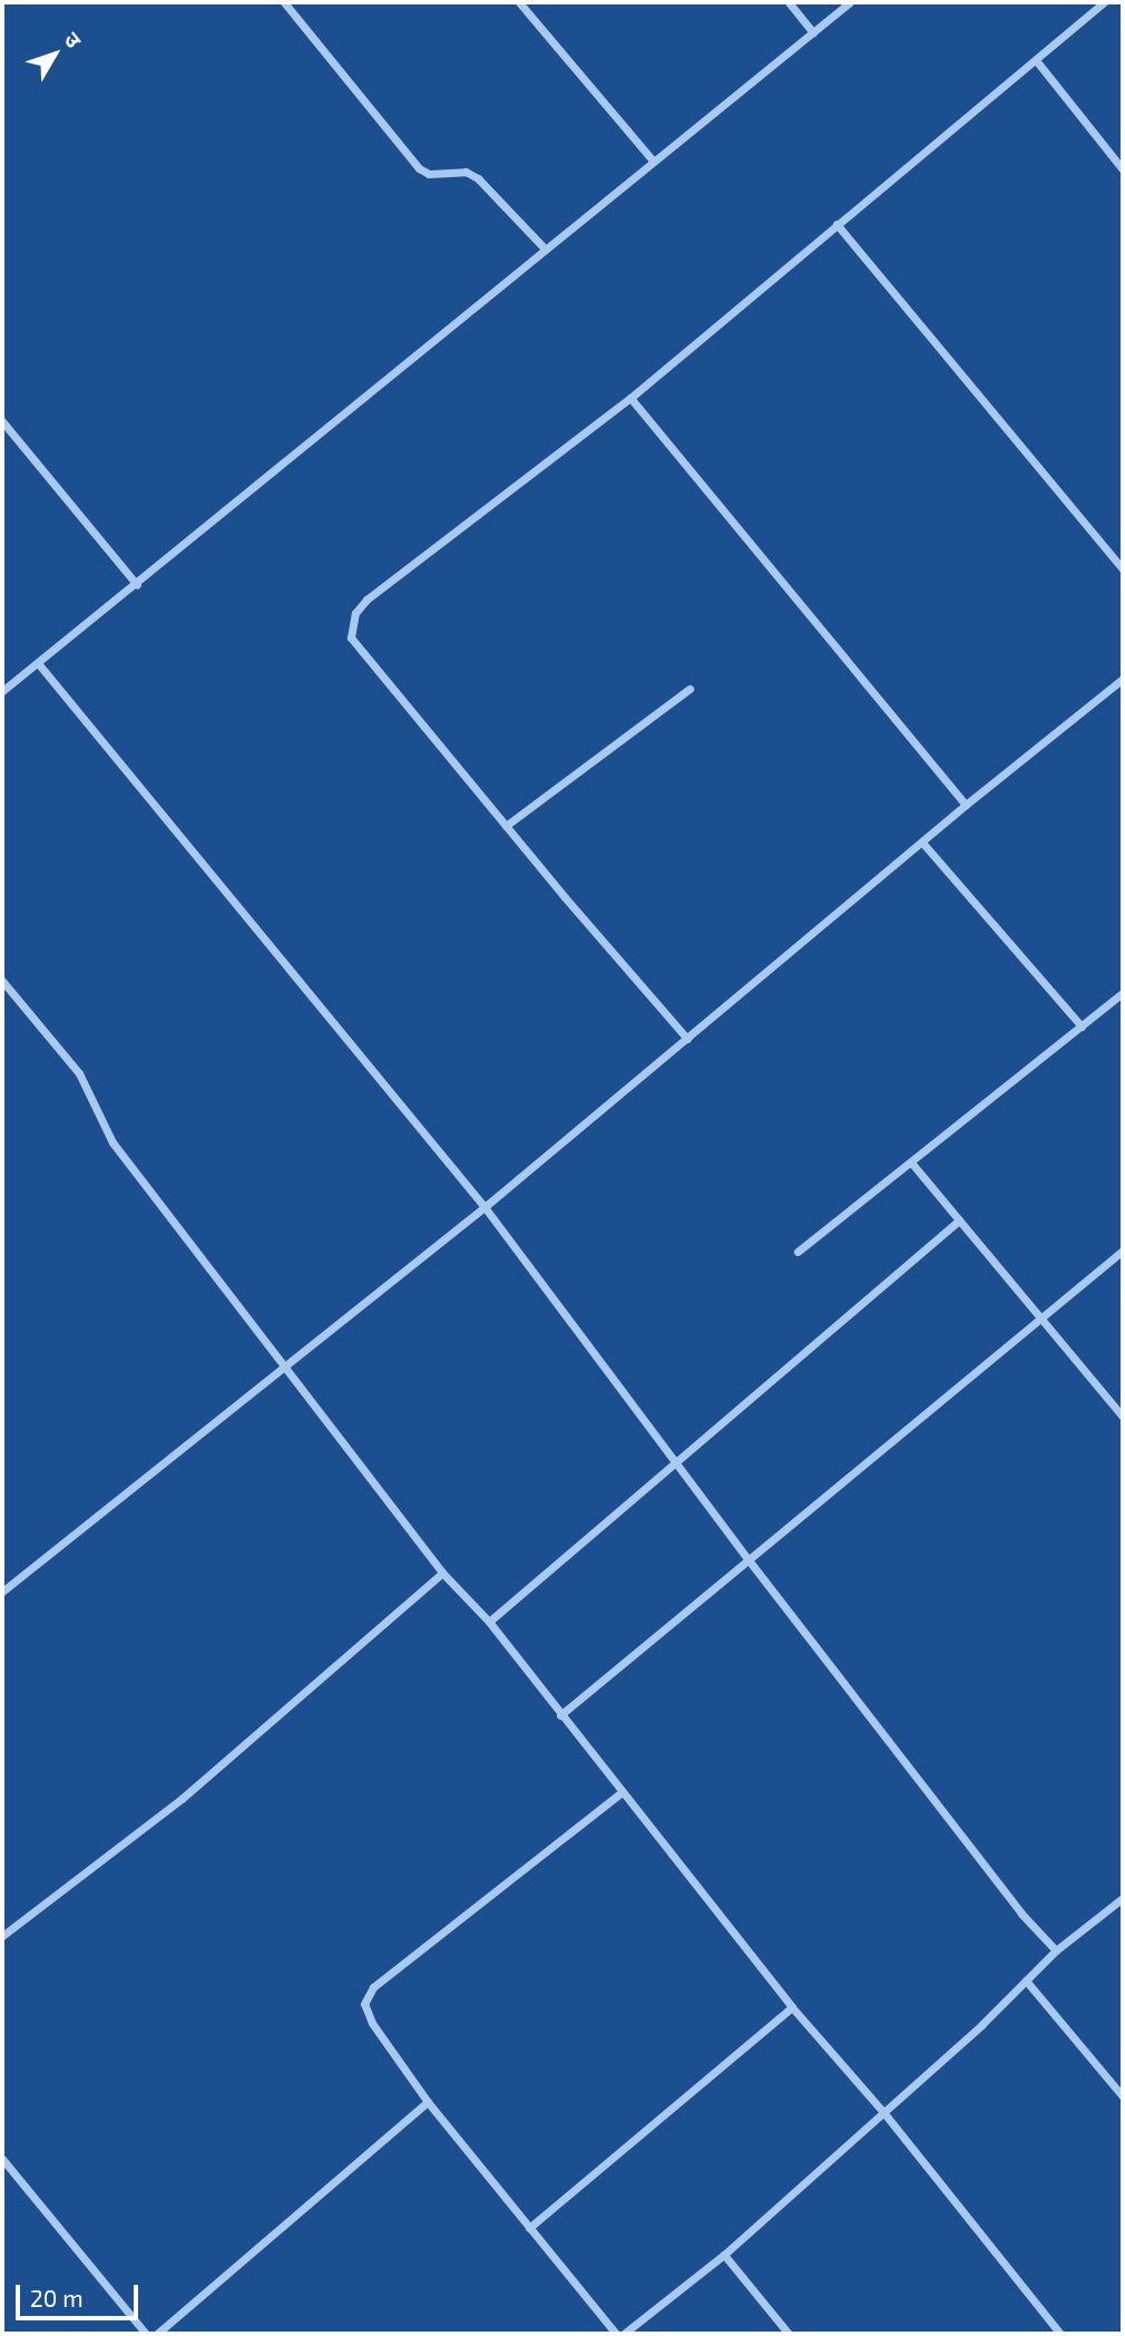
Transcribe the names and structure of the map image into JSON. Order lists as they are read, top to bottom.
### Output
{
  "scale_bar": "20 m",
  "north": "top right"
}
